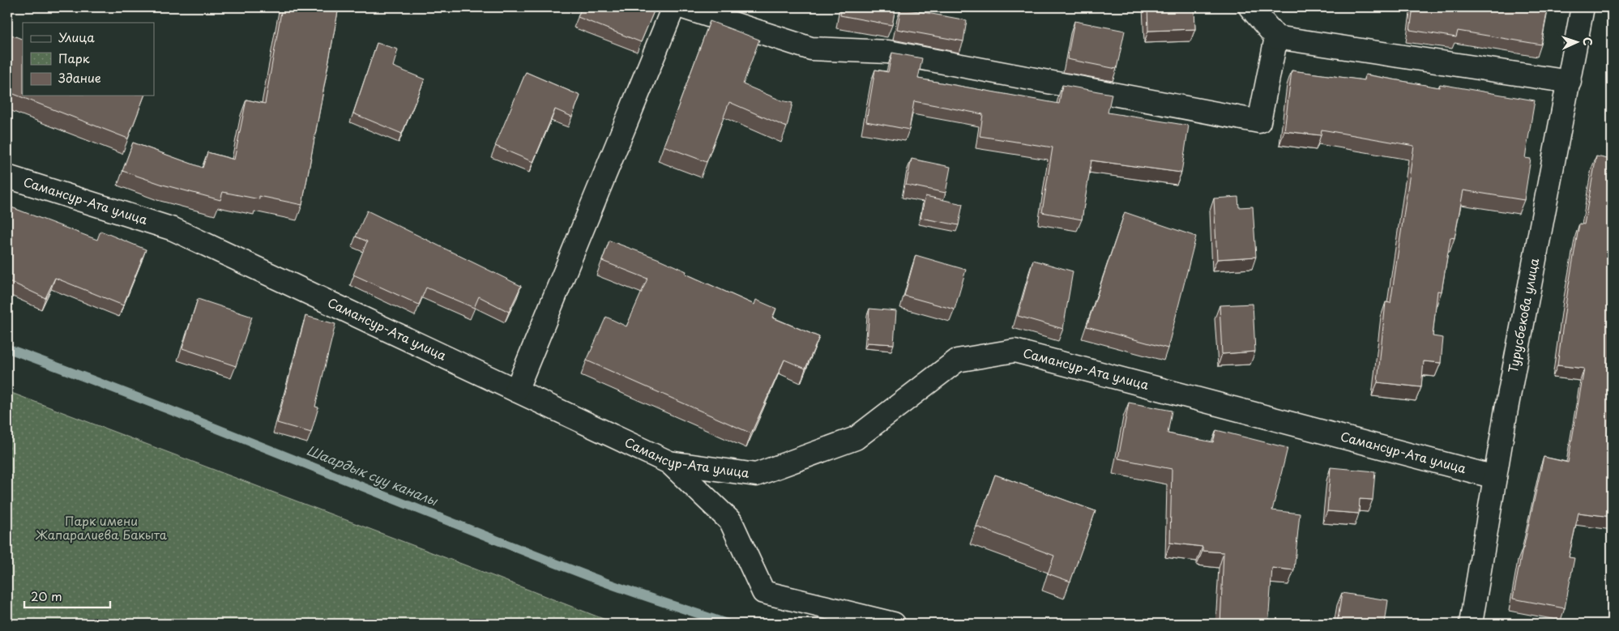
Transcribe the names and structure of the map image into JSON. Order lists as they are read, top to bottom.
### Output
{
  "streets": {
    "street": ["Самансур-Ата улица", "Турусбекова улица"]
  },
  "crossings": [
    ["Самансур-Ата улица", "Турусбекова улица"]
  ],
  "water": ["Шаардык суу каналы"],
  "parks": ["Парк имени Жапаралиева Бакыта"],
  "legend": ["Улица", "Парк", "Здание"],
  "scale_bar": "20 m",
  "north": "right"
}
